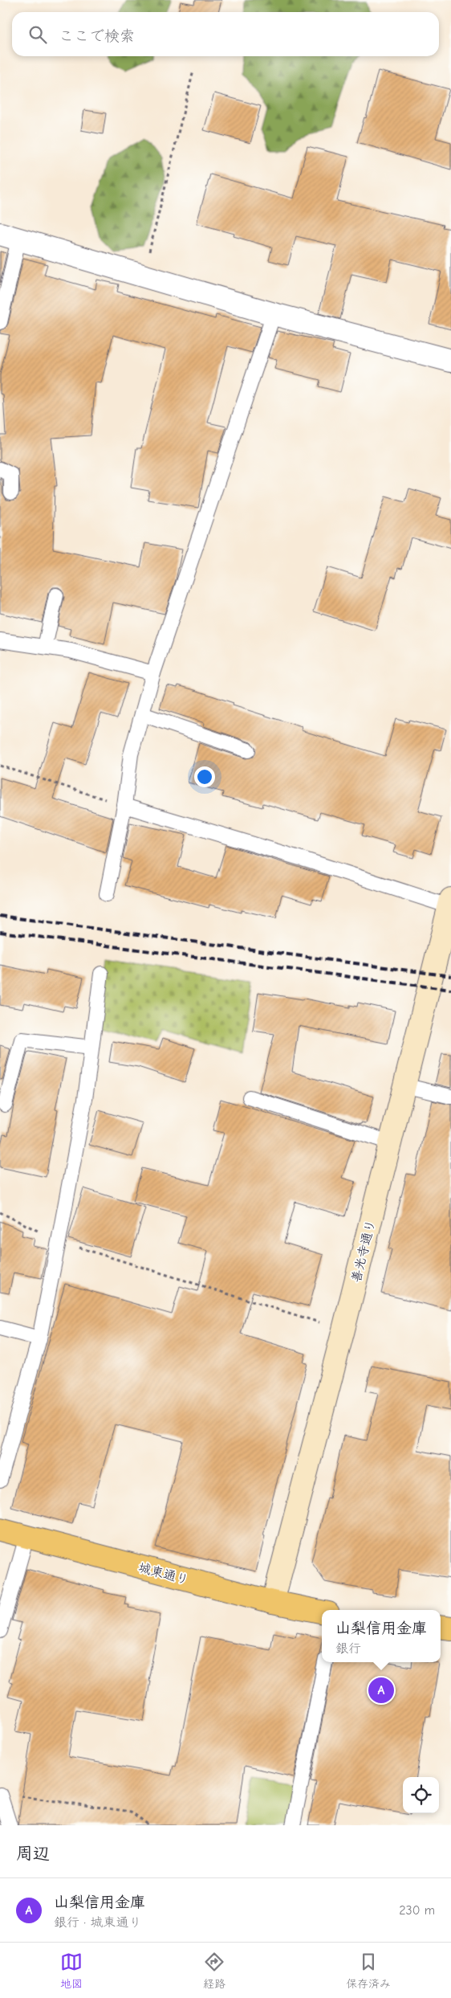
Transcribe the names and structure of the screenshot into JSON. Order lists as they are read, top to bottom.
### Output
{
  "streets": {
    "highway": ["城東通り"],
    "main road": ["善光寺通り"]
  },
  "crossings": [
    ["善光寺通り", "城東通り"]
  ],
  "page": {
    "search": "ここで検索",
    "popup": ["山梨信用金庫", "銀行"],
    "pins": "A",
    "heading": "周辺",
    "list": [
      {
        "mark": "A",
        "name": "山梨信用金庫",
        "note": "銀行 · 城東通り",
        "value": "230 m"
      }
    ],
    "nav": ["地図", "経路", "保存済み"]
  }
}
